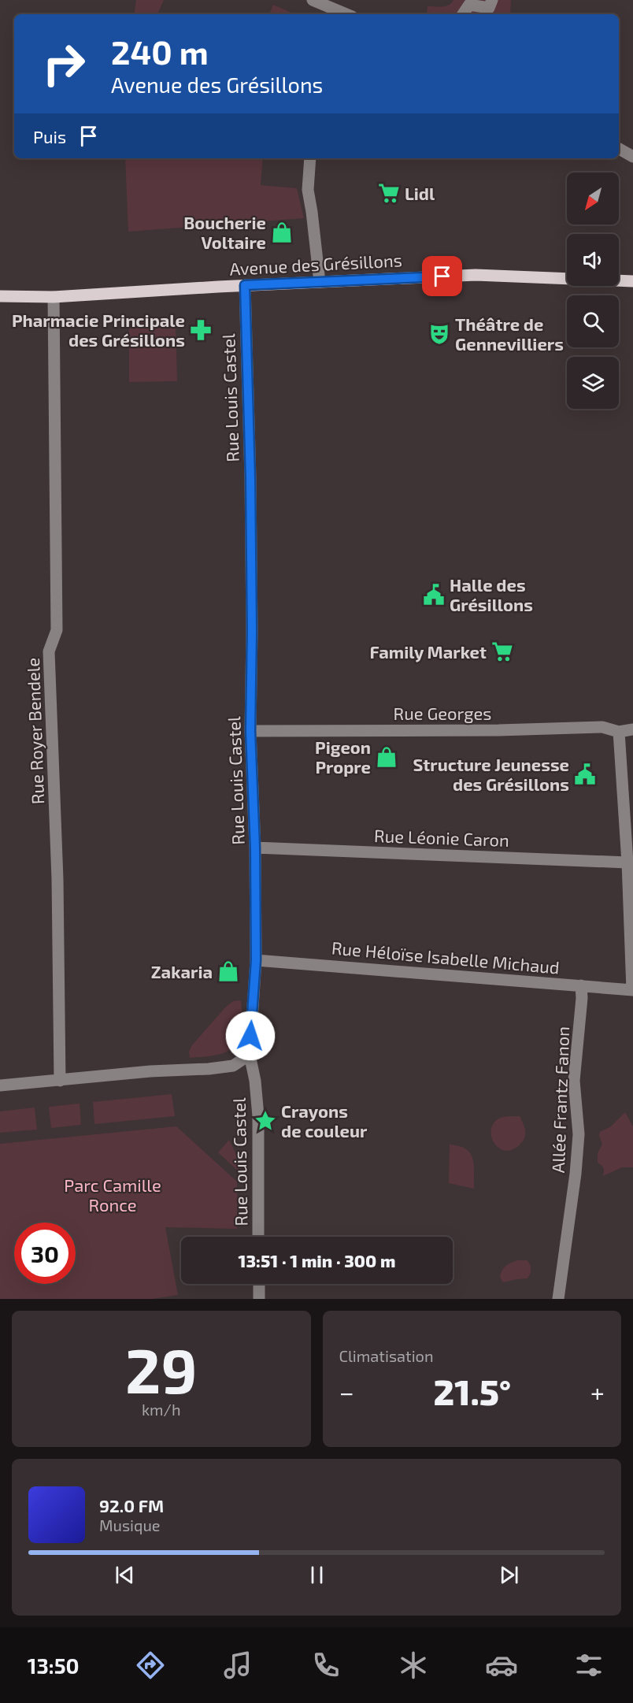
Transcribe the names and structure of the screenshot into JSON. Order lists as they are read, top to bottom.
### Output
{
  "streets": {
    "main road": ["Avenue des Grésillons"],
    "street": [
      "Rue Louis Castel",
      "Rue Georges",
      "Rue Royer Bendele",
      "Rue Léonie Caron",
      "Rue Héloïse Isabelle Michaud",
      "Allée Frantz Fanon"
    ]
  },
  "crossings": [
    ["Avenue des Grésillons", "Rue Louis Castel"],
    ["Avenue des Grésillons", "Rue Royer Bendele"],
    ["Rue Louis Castel", "Rue Georges"],
    ["Rue Louis Castel", "Rue Léonie Caron"],
    ["Rue Louis Castel", "Rue Héloïse Isabelle Michaud"],
    ["Rue Héloïse Isabelle Michaud", "Allée Frantz Fanon"]
  ],
  "parks": ["Parc Camille Ronce"],
  "places": {
    "supermarket": ["Lidl", "Family Market"],
    "shop": ["Boucherie Voltaire", "Pigeon Propre", "Zakaria"],
    "pharmacy": ["Pharmacie Principale des Grésillons"],
    "theatre": ["Théâtre de Gennevilliers"],
    "public building": ["Halle des Grésillons", "Structure Jeunesse des Grésillons"],
    "place": ["Crayons de couleur"]
  },
  "north": "bottom left",
  "page": {
    "turn": ["240 m", "Avenue des Grésillons"],
    "then": "Puis",
    "limit": "30",
    "trip": "13:51 · 1 min · 300 m",
    "tile": [
      ["29", "km/h"],
      "Climatisation"
    ],
    "heat": ["−", "21.5°", "+"],
    "song": ["92.0 FM", "Musique"],
    "tabs": "13:50"
  }
}
